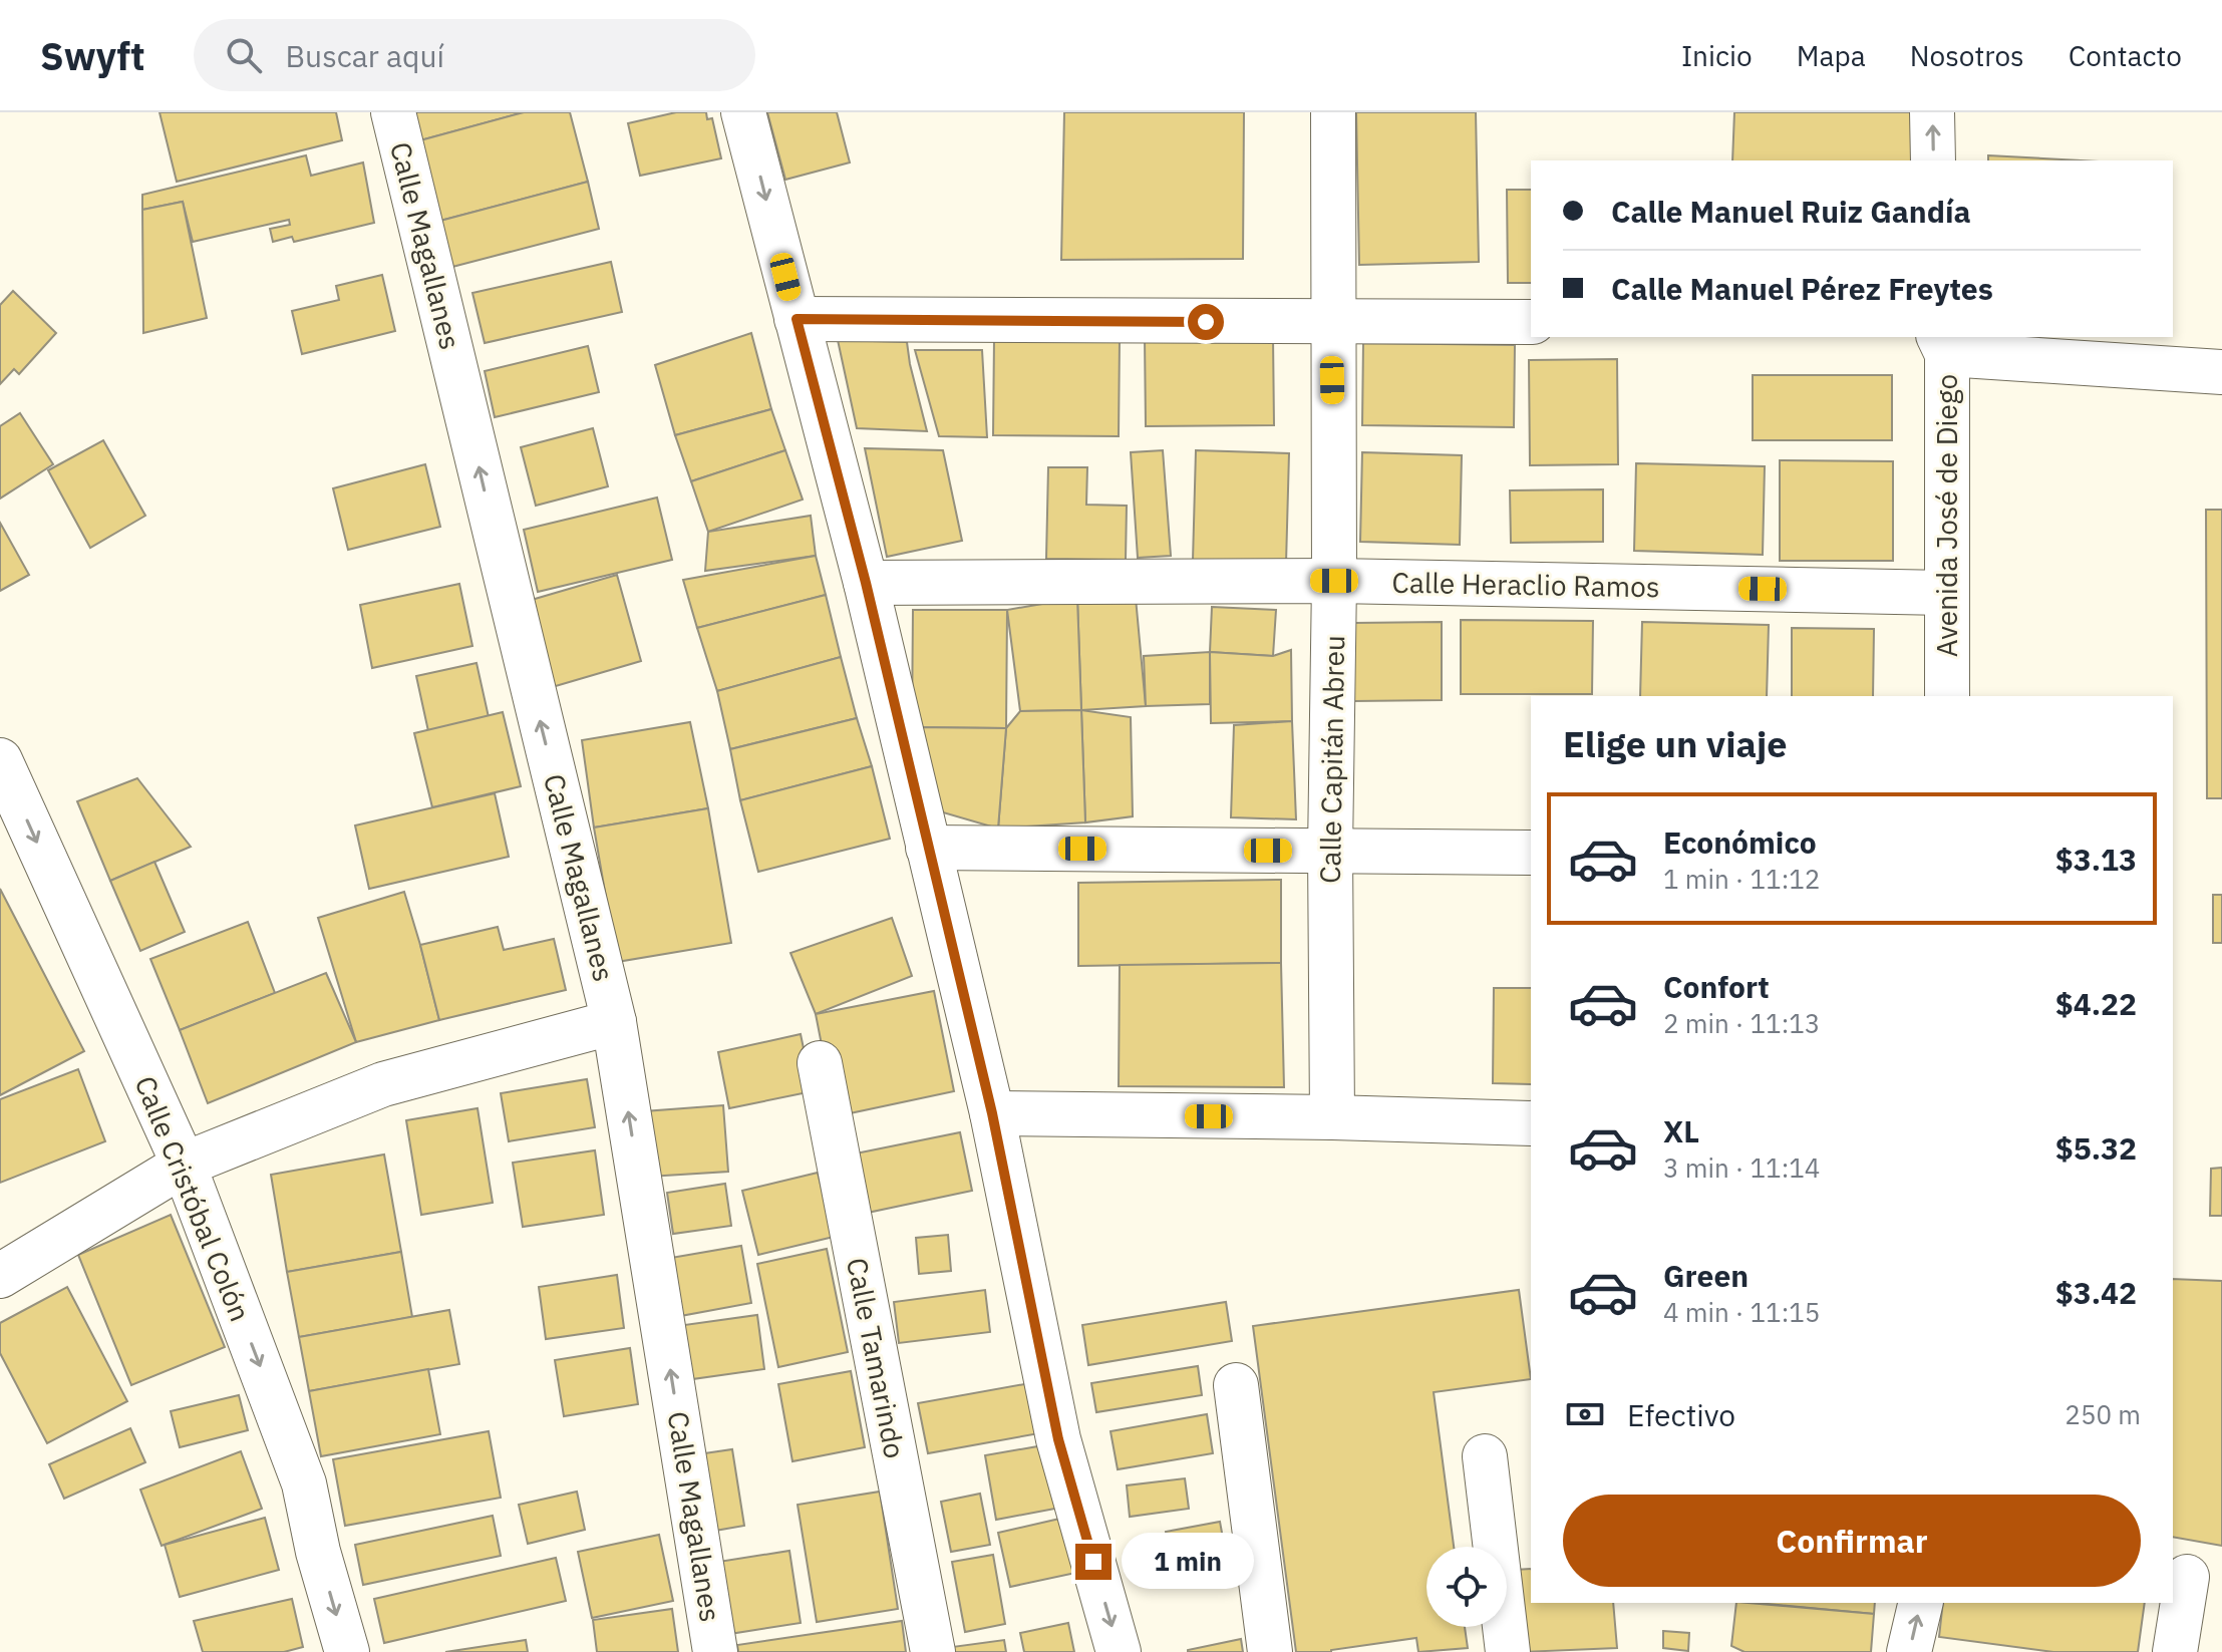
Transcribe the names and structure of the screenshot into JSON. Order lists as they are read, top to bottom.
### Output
{
  "streets": {
    "street": [
      "Calle Magallanes",
      "Avenida José de Diego",
      "Calle Heraclio Ramos",
      "Calle Capitán Abreu",
      "Calle Cristóbal Colón",
      "Calle Tamarindo"
    ]
  },
  "crossings": [
    ["Avenida José de Diego", "Calle Heraclio Ramos"],
    ["Calle Heraclio Ramos", "Calle Capitán Abreu"]
  ],
  "one_way": ["Calle Cristóbal Colón"],
  "page": {
    "header": "Swyft",
    "search": "Buscar aquí",
    "nav": [
      "Inicio",
      "Mapa",
      "Nosotros",
      "Contacto"
    ],
    "banner": ["Calle Manuel Ruiz Gandía", "Calle Manuel Pérez Freytes"],
    "heading": "Elige un viaje",
    "list": [
      {
        "name": "Económico",
        "note": "1 min · 11:12",
        "value": "$3.13"
      },
      {
        "name": "Confort",
        "note": "2 min · 11:13",
        "value": "$4.22"
      },
      {
        "name": "XL",
        "note": "3 min · 11:14",
        "value": "$5.32"
      },
      {
        "name": "Green",
        "note": "4 min · 11:15",
        "value": "$3.42"
      }
    ],
    "pay": ["Efectivo", "250 m"],
    "buttons": "Confirmar",
    "bubble": "1 min"
  }
}
